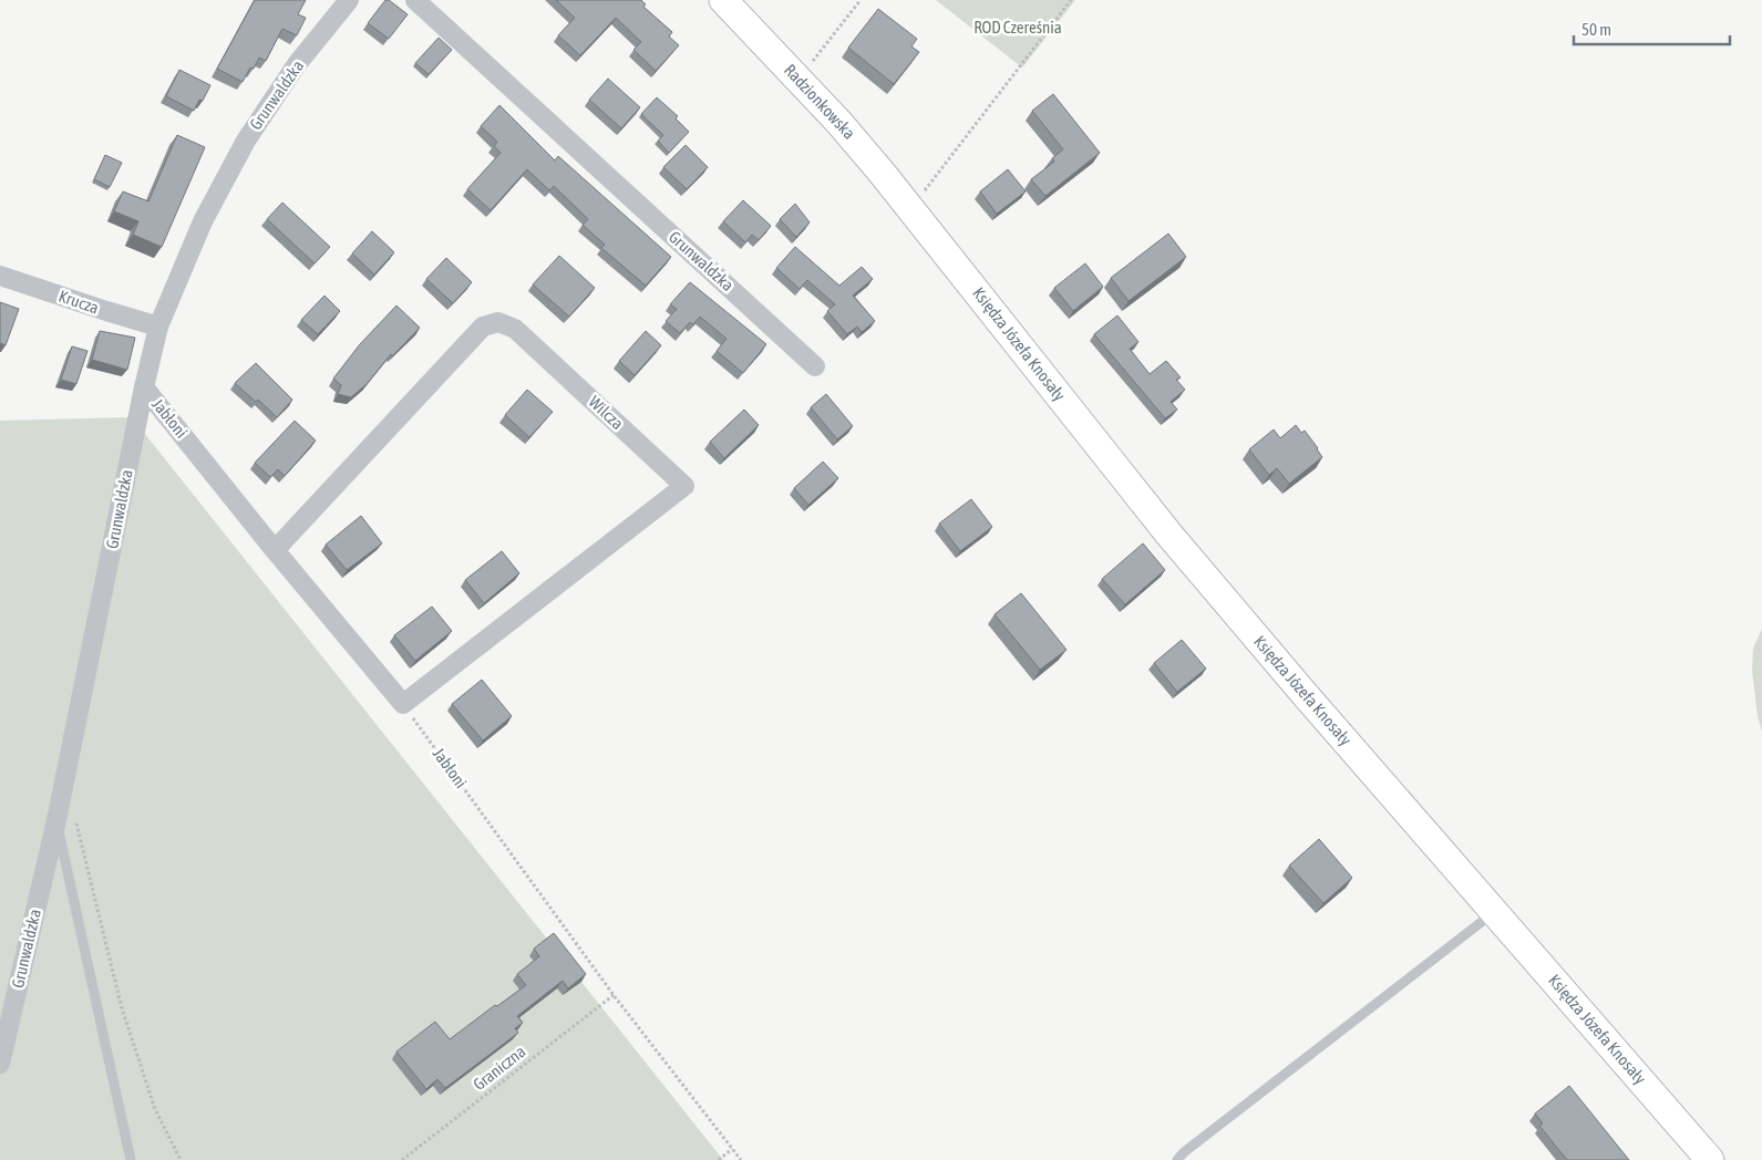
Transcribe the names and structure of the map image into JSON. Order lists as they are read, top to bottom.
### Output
{
  "streets": {
    "street": [
      "Grunwaldzka",
      "Radzionkowska",
      "Krucza",
      "Księdza Józefa Knosały",
      "Wilcza",
      "Jabłoni"
    ],
    "path": ["Graniczna"]
  },
  "crossings": [
    ["Grunwaldzka", "Krucza"],
    ["Grunwaldzka", "Jabłoni"],
    ["Radzionkowska", "Księdza Józefa Knosały"],
    ["Wilcza", "Jabłoni"],
    ["Jabłoni", "Graniczna"]
  ],
  "parks": ["ROD Czereśnia"],
  "scale_bar": "50 m"
}
